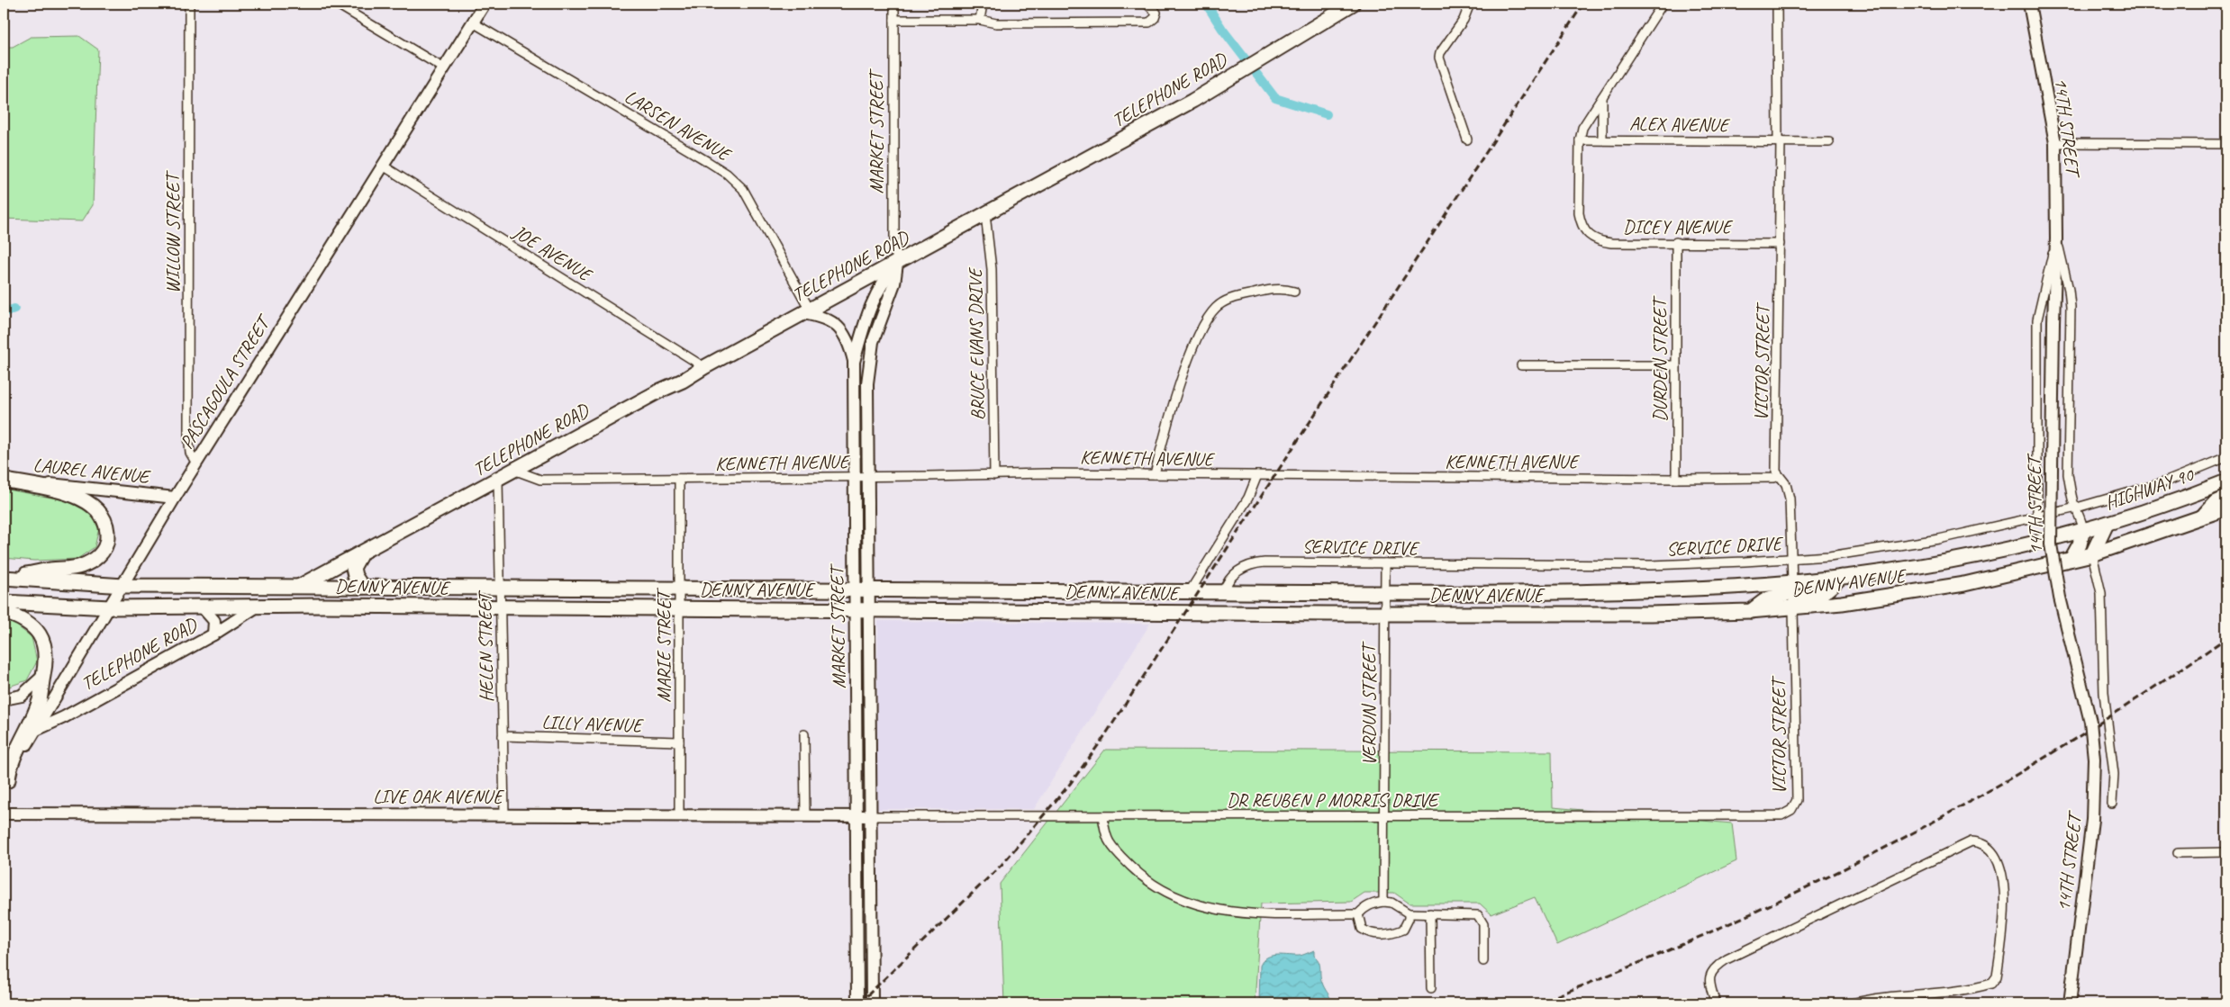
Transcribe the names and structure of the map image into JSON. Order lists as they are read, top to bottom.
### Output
{
  "streets": {
    "main road": ["TELEPHONE ROAD", "HIGHWAY 90", "DENNY AVENUE"],
    "street": [
      "ALEX AVENUE",
      "LARSEN AVENUE",
      "14TH STREET",
      "MARKET STREET",
      "DICEY AVENUE",
      "WILLOW STREET",
      "JOE AVENUE",
      "BRUCE EVANS DRIVE",
      "DURDEN STREET",
      "VICTOR STREET",
      "PASCAGOULA STREET",
      "KENNETH AVENUE",
      "LAUREL AVENUE",
      "SERVICE DRIVE",
      "MARIE STREET",
      "HELEN STREET",
      "VERDUN STREET",
      "LILLY AVENUE",
      "LIVE OAK AVENUE",
      "DR REUBEN P MORRIS DRIVE"
    ]
  },
  "crossings": [
    ["TELEPHONE ROAD", "LARSEN AVENUE"],
    ["TELEPHONE ROAD", "MARKET STREET"],
    ["TELEPHONE ROAD", "JOE AVENUE"],
    ["TELEPHONE ROAD", "BRUCE EVANS DRIVE"],
    ["TELEPHONE ROAD", "PASCAGOULA STREET"],
    ["TELEPHONE ROAD", "KENNETH AVENUE"],
    ["TELEPHONE ROAD", "DENNY AVENUE"],
    ["TELEPHONE ROAD", "HELEN STREET"],
    ["ALEX AVENUE", "DICEY AVENUE"],
    ["ALEX AVENUE", "VICTOR STREET"],
    ["LARSEN AVENUE", "PASCAGOULA STREET"],
    ["MARKET STREET", "KENNETH AVENUE"],
    ["MARKET STREET", "DENNY AVENUE"],
    ["MARKET STREET", "LIVE OAK AVENUE"],
    ["MARKET STREET", "DR REUBEN P MORRIS DRIVE"],
    ["DICEY AVENUE", "DURDEN STREET"],
    ["DICEY AVENUE", "VICTOR STREET"],
    ["WILLOW STREET", "PASCAGOULA STREET"],
    ["JOE AVENUE", "PASCAGOULA STREET"],
    ["BRUCE EVANS DRIVE", "KENNETH AVENUE"],
    ["DURDEN STREET", "KENNETH AVENUE"],
    ["VICTOR STREET", "KENNETH AVENUE"],
    ["VICTOR STREET", "SERVICE DRIVE"],
    ["VICTOR STREET", "DENNY AVENUE"],
    ["VICTOR STREET", "DR REUBEN P MORRIS DRIVE"],
    ["PASCAGOULA STREET", "LAUREL AVENUE"],
    ["PASCAGOULA STREET", "DENNY AVENUE"],
    ["KENNETH AVENUE", "MARIE STREET"],
    ["HIGHWAY 90", "DENNY AVENUE"],
    ["SERVICE DRIVE", "DENNY AVENUE"],
    ["SERVICE DRIVE", "VERDUN STREET"],
    ["DENNY AVENUE", "MARIE STREET"],
    ["DENNY AVENUE", "HELEN STREET"],
    ["DENNY AVENUE", "VERDUN STREET"],
    ["MARIE STREET", "LILLY AVENUE"],
    ["MARIE STREET", "LIVE OAK AVENUE"],
    ["HELEN STREET", "LILLY AVENUE"],
    ["HELEN STREET", "LIVE OAK AVENUE"],
    ["VERDUN STREET", "DR REUBEN P MORRIS DRIVE"],
    ["LIVE OAK AVENUE", "DR REUBEN P MORRIS DRIVE"]
  ]
}
